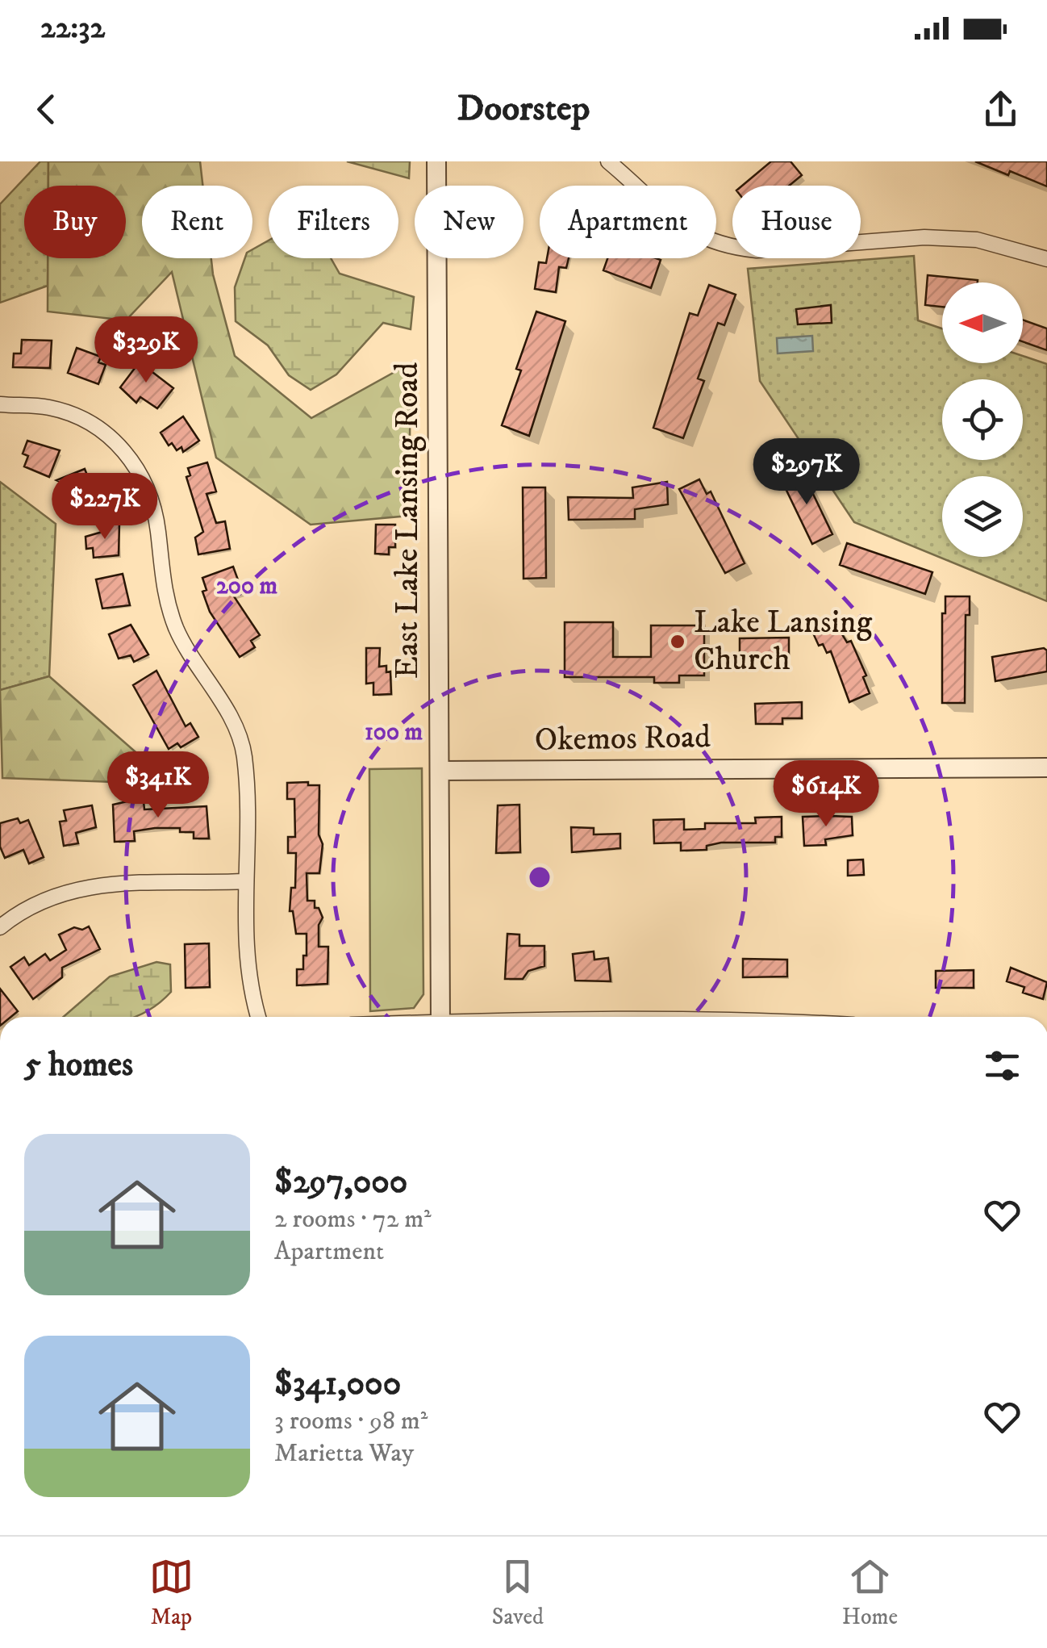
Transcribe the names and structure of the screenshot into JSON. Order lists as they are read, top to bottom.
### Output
{
  "streets": {
    "street": ["East Lake Lansing Road", "Okemos Road"]
  },
  "crossings": [
    ["East Lake Lansing Road", "Okemos Road"]
  ],
  "places": ["Lake Lansing Church"],
  "north": "left",
  "page": {
    "status": "22:32",
    "header": "Doorstep",
    "chip": [
      "Buy",
      "Rent",
      "Filters",
      "New",
      "Apartment",
      "House"
    ],
    "price": [
      "$329K",
      "$297K",
      "$227K",
      "$341K",
      "$614K"
    ],
    "heading": "5 homes",
    "list": [
      {
        "name": "$297,000",
        "note": "2 rooms · 72 m² · Apartment"
      },
      {
        "name": "$341,000",
        "note": "3 rooms · 98 m² · Marietta Way"
      }
    ],
    "tabs": ["Map", "Saved", "Home"]
  },
  "rings": ["200 m", "100 m"]
}
